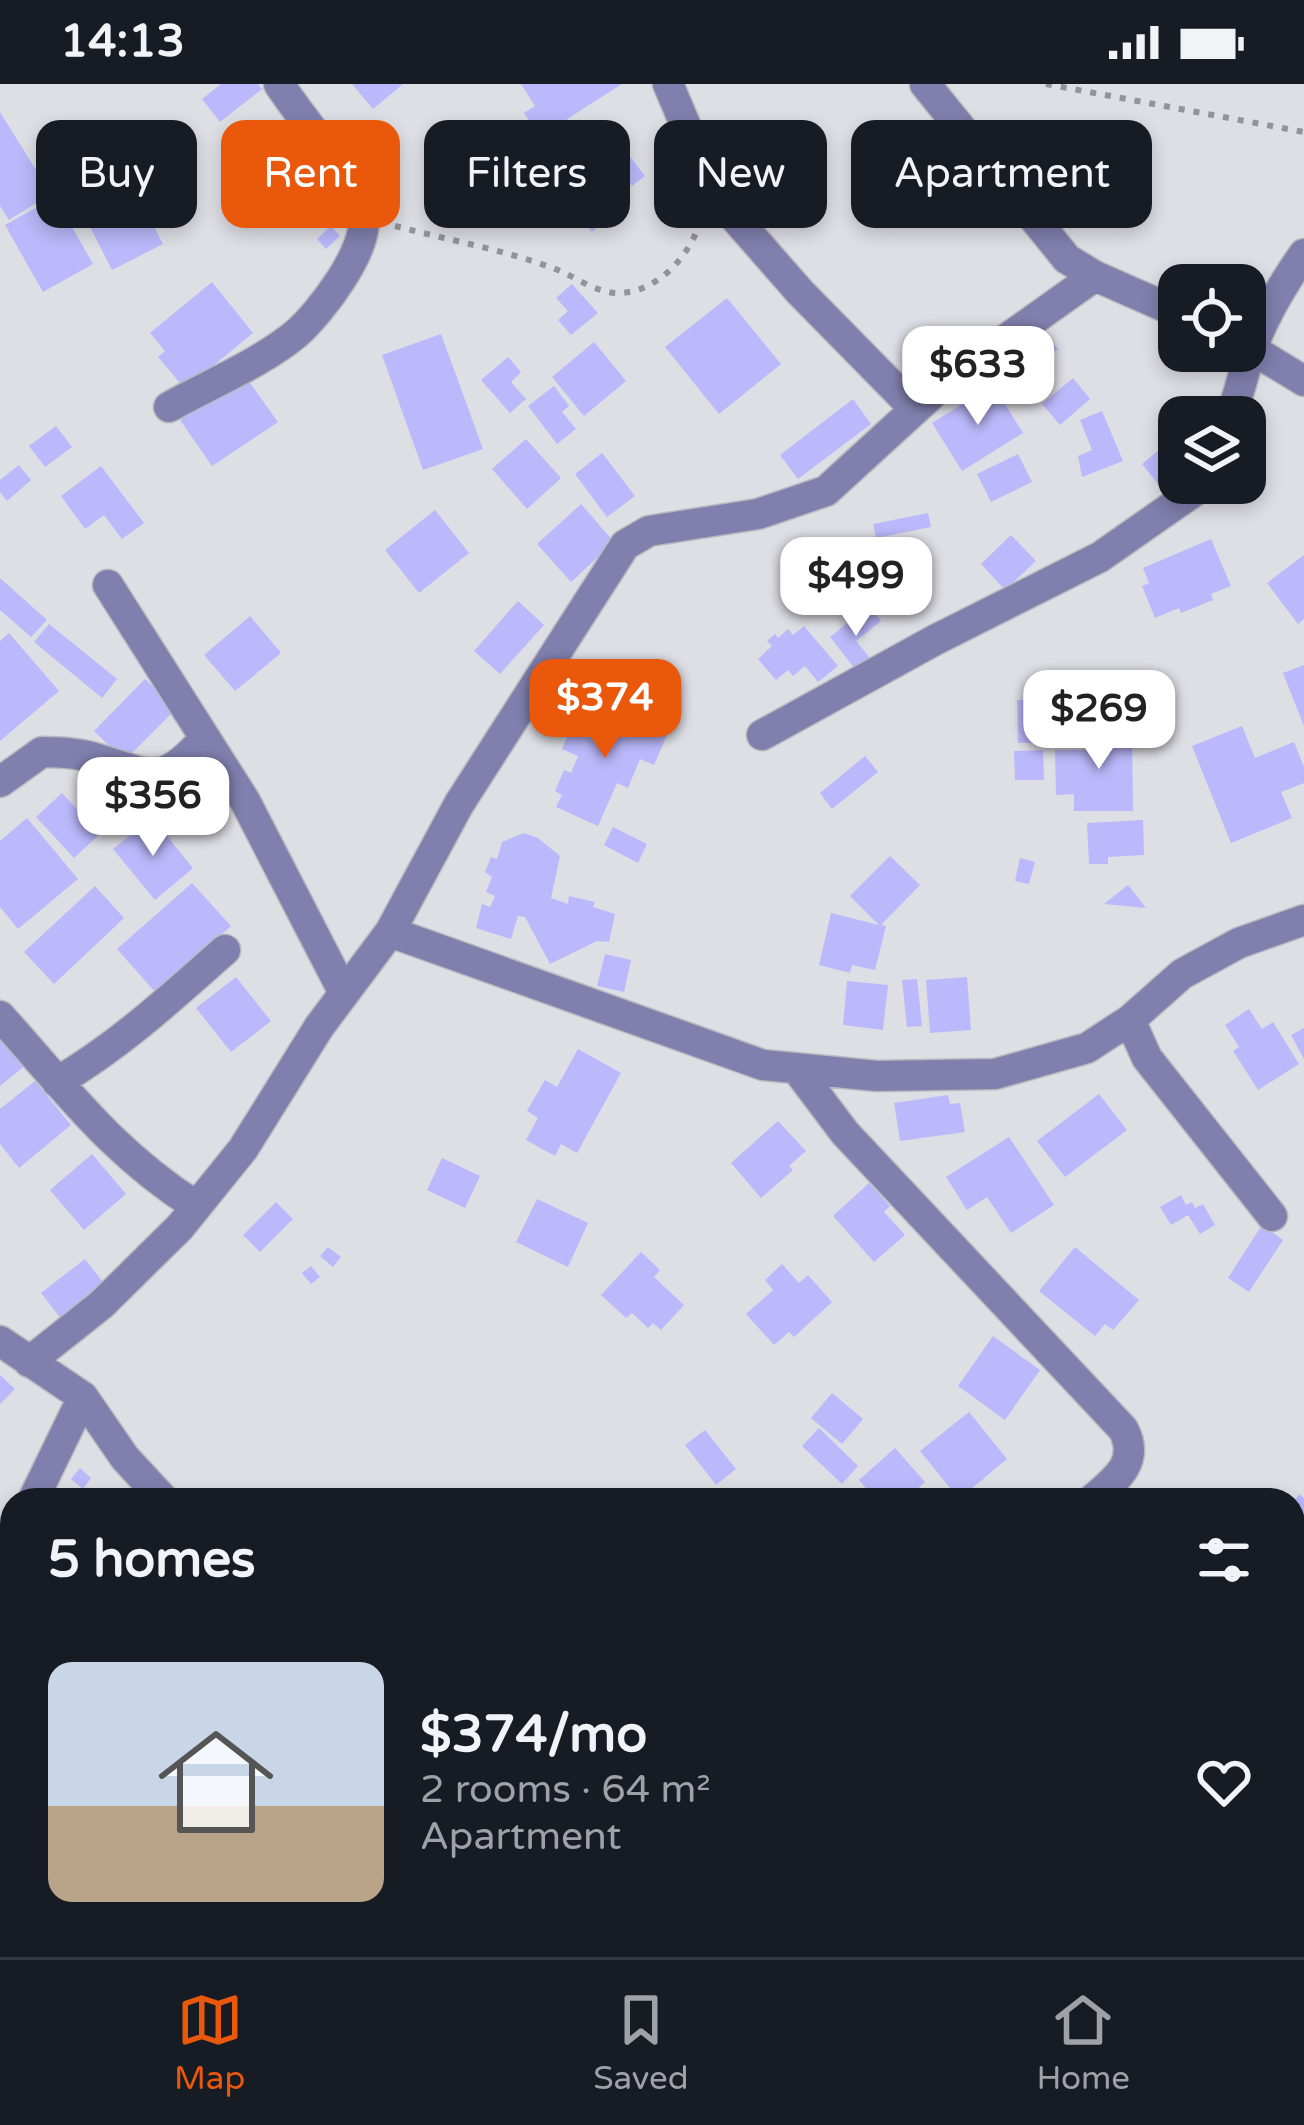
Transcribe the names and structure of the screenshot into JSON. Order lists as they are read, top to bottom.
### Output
{
  "page": {
    "status": "14:13",
    "chip": [
      "Buy",
      "Rent",
      "Filters",
      "New",
      "Apartment"
    ],
    "price": [
      "$633",
      "$499",
      "$374",
      "$269",
      "$356"
    ],
    "heading": "5 homes",
    "list": [
      {
        "name": "$374/mo",
        "note": "2 rooms · 64 m² · Apartment"
      }
    ],
    "tabs": ["Map", "Saved", "Home"]
  }
}
